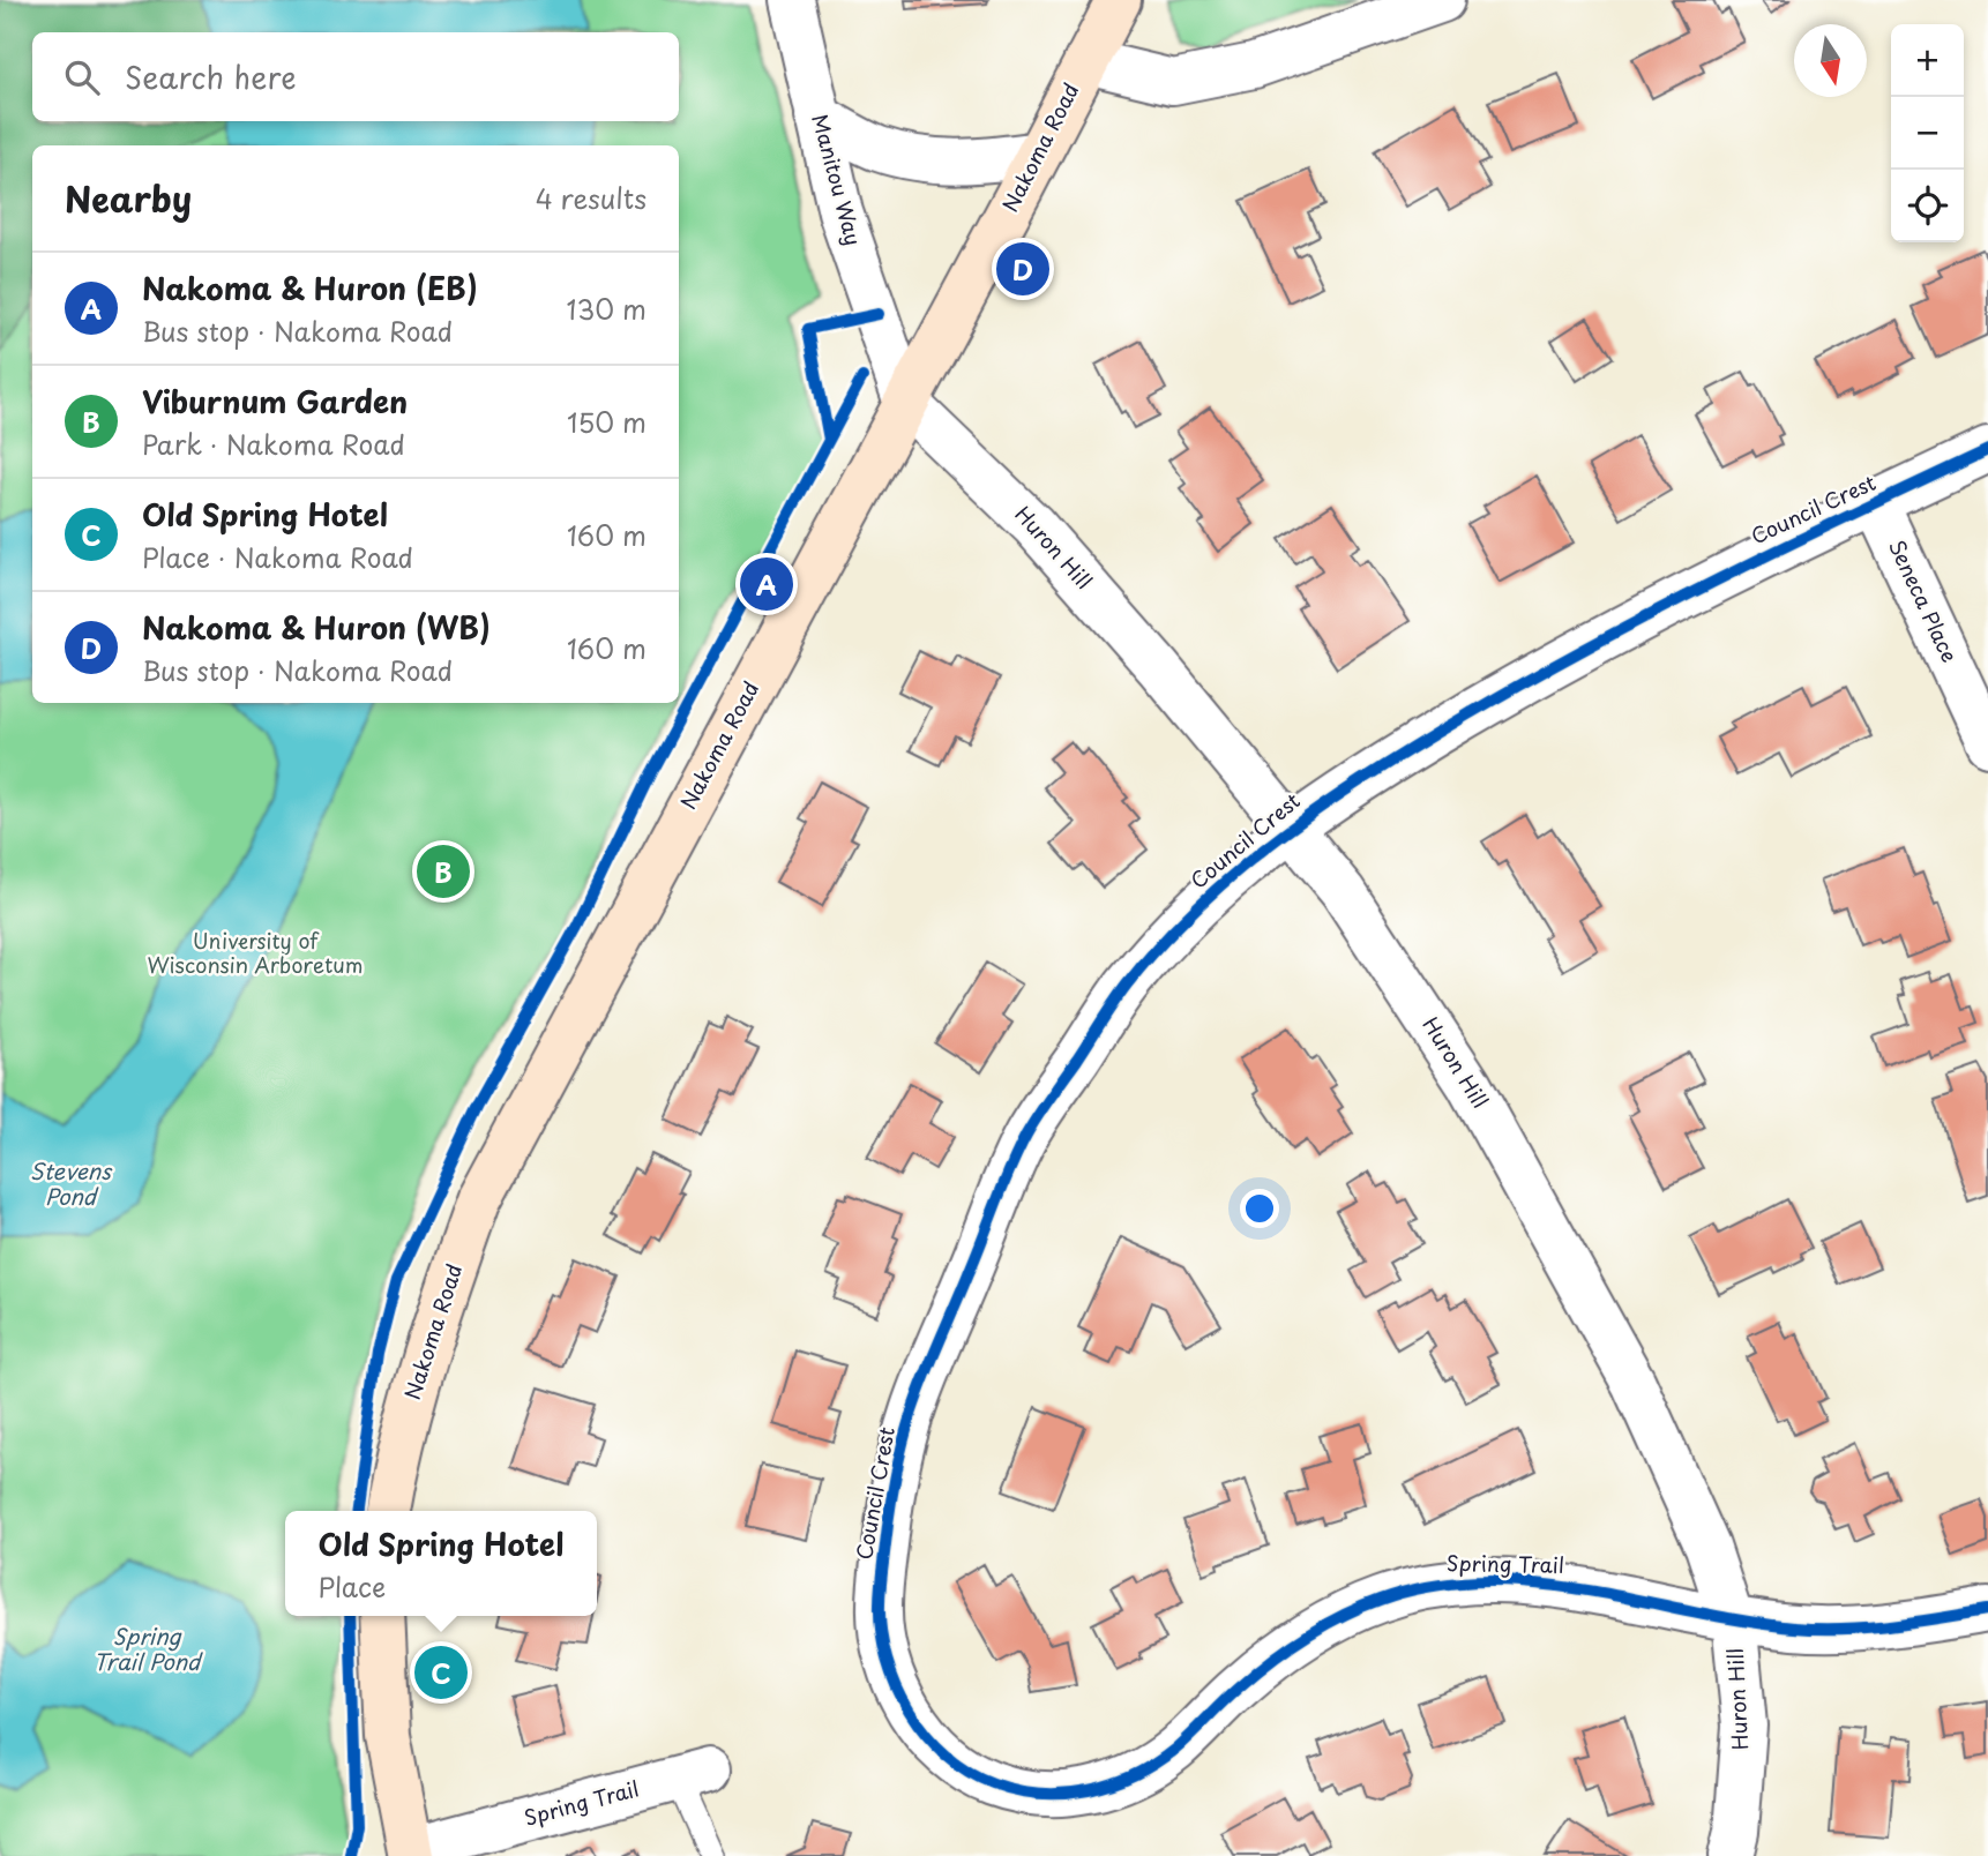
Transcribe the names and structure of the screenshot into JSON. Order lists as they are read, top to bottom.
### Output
{
  "streets": {
    "main road": ["Nakoma Road"],
    "street": [
      "Manitou Way",
      "Council Crest",
      "Huron Hill",
      "Seneca Place",
      "Spring Trail"
    ]
  },
  "crossings": [
    ["Nakoma Road", "Manitou Way"],
    ["Nakoma Road", "Huron Hill"],
    ["Manitou Way", "Huron Hill"],
    ["Council Crest", "Huron Hill"],
    ["Council Crest", "Seneca Place"],
    ["Council Crest", "Spring Trail"],
    ["Huron Hill", "Spring Trail"]
  ],
  "water": ["Stevens Pond", "Spring Trail Pond"],
  "parks": ["University of Wisconsin Arboretum"],
  "north": "bottom",
  "page": {
    "map_buttons": ["+", "−"],
    "search": "Search here",
    "heading": ["Nearby", "4 results"],
    "pins": [
      "D",
      "A",
      "B",
      "C"
    ],
    "list": [
      {
        "mark": "A",
        "name": "Nakoma & Huron (EB)",
        "note": "Bus stop · Nakoma Road",
        "value": "130 m"
      },
      {
        "mark": "B",
        "name": "Viburnum Garden",
        "note": "Park · Nakoma Road",
        "value": "150 m"
      },
      {
        "mark": "C",
        "name": "Old Spring Hotel",
        "note": "Place · Nakoma Road",
        "value": "160 m"
      },
      {
        "mark": "D",
        "name": "Nakoma & Huron (WB)",
        "note": "Bus stop · Nakoma Road",
        "value": "160 m"
      }
    ],
    "popup": ["Old Spring Hotel", "Place"]
  }
}
